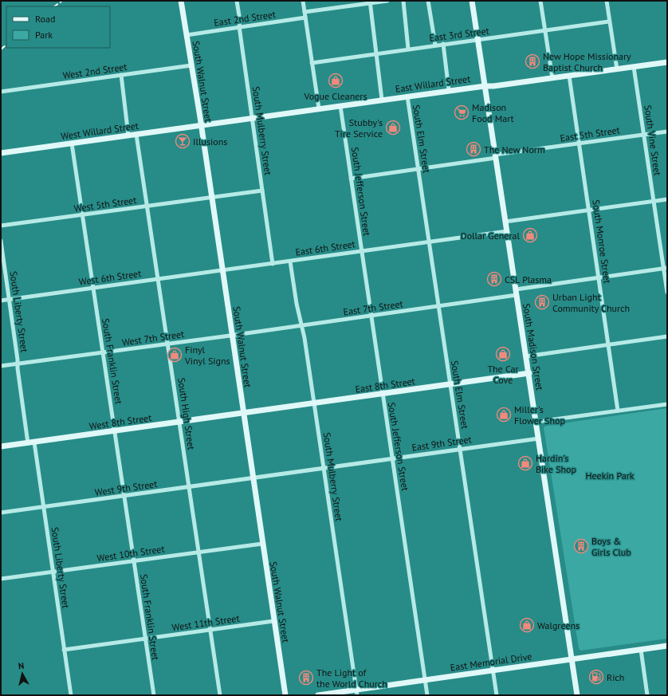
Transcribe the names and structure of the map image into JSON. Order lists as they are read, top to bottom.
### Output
{
  "streets": {
    "main road": [
      "South Walnut Street",
      "East Willard Street",
      "West Willard Street",
      "South Madison Street",
      "East 8th Street",
      "West 8th Street",
      "East Memorial Drive"
    ],
    "street": [
      "East 2nd Street",
      "East 3rd Street",
      "West 2nd Street",
      "South Mulberry Street",
      "East 5th Street",
      "South Elm Street",
      "South Vine Street",
      "South Jefferson Street",
      "West 5th Street",
      "South Monroe Street",
      "East 6th Street",
      "West 6th Street",
      "East 7th Street",
      "South Liberty Street",
      "West 7th Street",
      "South Franklin Street",
      "South High Street",
      "East 9th Street",
      "West 9th Street",
      "West 10th Street",
      "West 11th Street"
    ]
  },
  "crossings": [
    ["East 2nd Street", "South Walnut Street"],
    ["East 2nd Street", "South Mulberry Street"],
    ["East 3rd Street", "South Madison Street"],
    ["West 2nd Street", "South Walnut Street"],
    ["South Walnut Street", "East Willard Street"],
    ["South Walnut Street", "West Willard Street"],
    ["South Walnut Street", "West 5th Street"],
    ["South Walnut Street", "East 6th Street"],
    ["South Walnut Street", "West 6th Street"],
    ["South Walnut Street", "East 7th Street"],
    ["South Walnut Street", "West 7th Street"],
    ["South Walnut Street", "East 8th Street"],
    ["South Walnut Street", "West 8th Street"],
    ["South Walnut Street", "East 9th Street"],
    ["South Walnut Street", "West 9th Street"],
    ["South Walnut Street", "West 10th Street"],
    ["South Walnut Street", "West 11th Street"],
    ["East Willard Street", "West Willard Street"],
    ["East Willard Street", "South Mulberry Street"],
    ["East Willard Street", "South Elm Street"],
    ["East Willard Street", "South Vine Street"],
    ["East Willard Street", "South Jefferson Street"],
    ["East Willard Street", "South Monroe Street"],
    ["East Willard Street", "South Madison Street"],
    ["West Willard Street", "South Franklin Street"],
    ["West Willard Street", "South High Street"],
    ["South Mulberry Street", "East 6th Street"],
    ["South Mulberry Street", "East 7th Street"],
    ["South Mulberry Street", "East 8th Street"],
    ["South Mulberry Street", "East 9th Street"],
    ["South Mulberry Street", "East Memorial Drive"],
    ["East 5th Street", "South Elm Street"],
    ["East 5th Street", "South Vine Street"],
    ["East 5th Street", "South Jefferson Street"],
    ["East 5th Street", "South Monroe Street"],
    ["East 5th Street", "South Madison Street"],
    ["South Elm Street", "East 6th Street"],
    ["South Elm Street", "East 7th Street"],
    ["South Elm Street", "East 8th Street"],
    ["South Elm Street", "East 9th Street"],
    ["South Elm Street", "East Memorial Drive"],
    ["South Vine Street", "East 7th Street"],
    ["South Jefferson Street", "East 6th Street"],
    ["South Jefferson Street", "East 7th Street"],
    ["South Jefferson Street", "East 8th Street"],
    ["South Jefferson Street", "East 9th Street"],
    ["South Jefferson Street", "East Memorial Drive"],
    ["West 5th Street", "South Franklin Street"],
    ["West 5th Street", "South High Street"],
    ["South Monroe Street", "East 7th Street"],
    ["East 6th Street", "West 6th Street"],
    ["East 6th Street", "South Madison Street"],
    ["West 6th Street", "South Liberty Street"],
    ["West 6th Street", "South Franklin Street"],
    ["West 6th Street", "South High Street"],
    ["East 7th Street", "West 7th Street"],
    ["East 7th Street", "South Madison Street"],
    ["South Liberty Street", "West 7th Street"],
    ["South Liberty Street", "West 8th Street"],
    ["South Liberty Street", "West 9th Street"],
    ["South Liberty Street", "West 10th Street"],
    ["South Liberty Street", "West 11th Street"],
    ["West 7th Street", "South Franklin Street"],
    ["West 7th Street", "South High Street"],
    ["South Madison Street", "East 8th Street"],
    ["South Madison Street", "East 9th Street"],
    ["South Madison Street", "East Memorial Drive"],
    ["South Franklin Street", "West 8th Street"],
    ["South Franklin Street", "West 9th Street"],
    ["South Franklin Street", "West 10th Street"],
    ["South Franklin Street", "West 11th Street"],
    ["East 8th Street", "West 8th Street"],
    ["South High Street", "West 8th Street"],
    ["South High Street", "West 9th Street"],
    ["South High Street", "West 10th Street"],
    ["South High Street", "West 11th Street"],
    ["East 9th Street", "West 9th Street"]
  ],
  "parks": ["Heekin Park"],
  "places": {
    "building": [
      "New Hope Missionary Baptist Church",
      "The New Norm",
      "CSL Plasma",
      "Urban Light Community Church",
      "Boys & Girls Club",
      "The Light of the World Church"
    ],
    "shop": [
      "Vogue Cleaners",
      "Stubby's Tire Service",
      "Dollar General",
      "The Car Cove",
      "Finyl Vinyl Signs",
      "Miller's Flower Shop",
      "Hardin's Bike Shop",
      "Walgreens"
    ],
    "supermarket": ["Madison Food Mart"],
    "bar": ["Illusions"],
    "fuel station": ["Rich"]
  },
  "legend": ["Road", "Park"],
  "north": "top"
}
